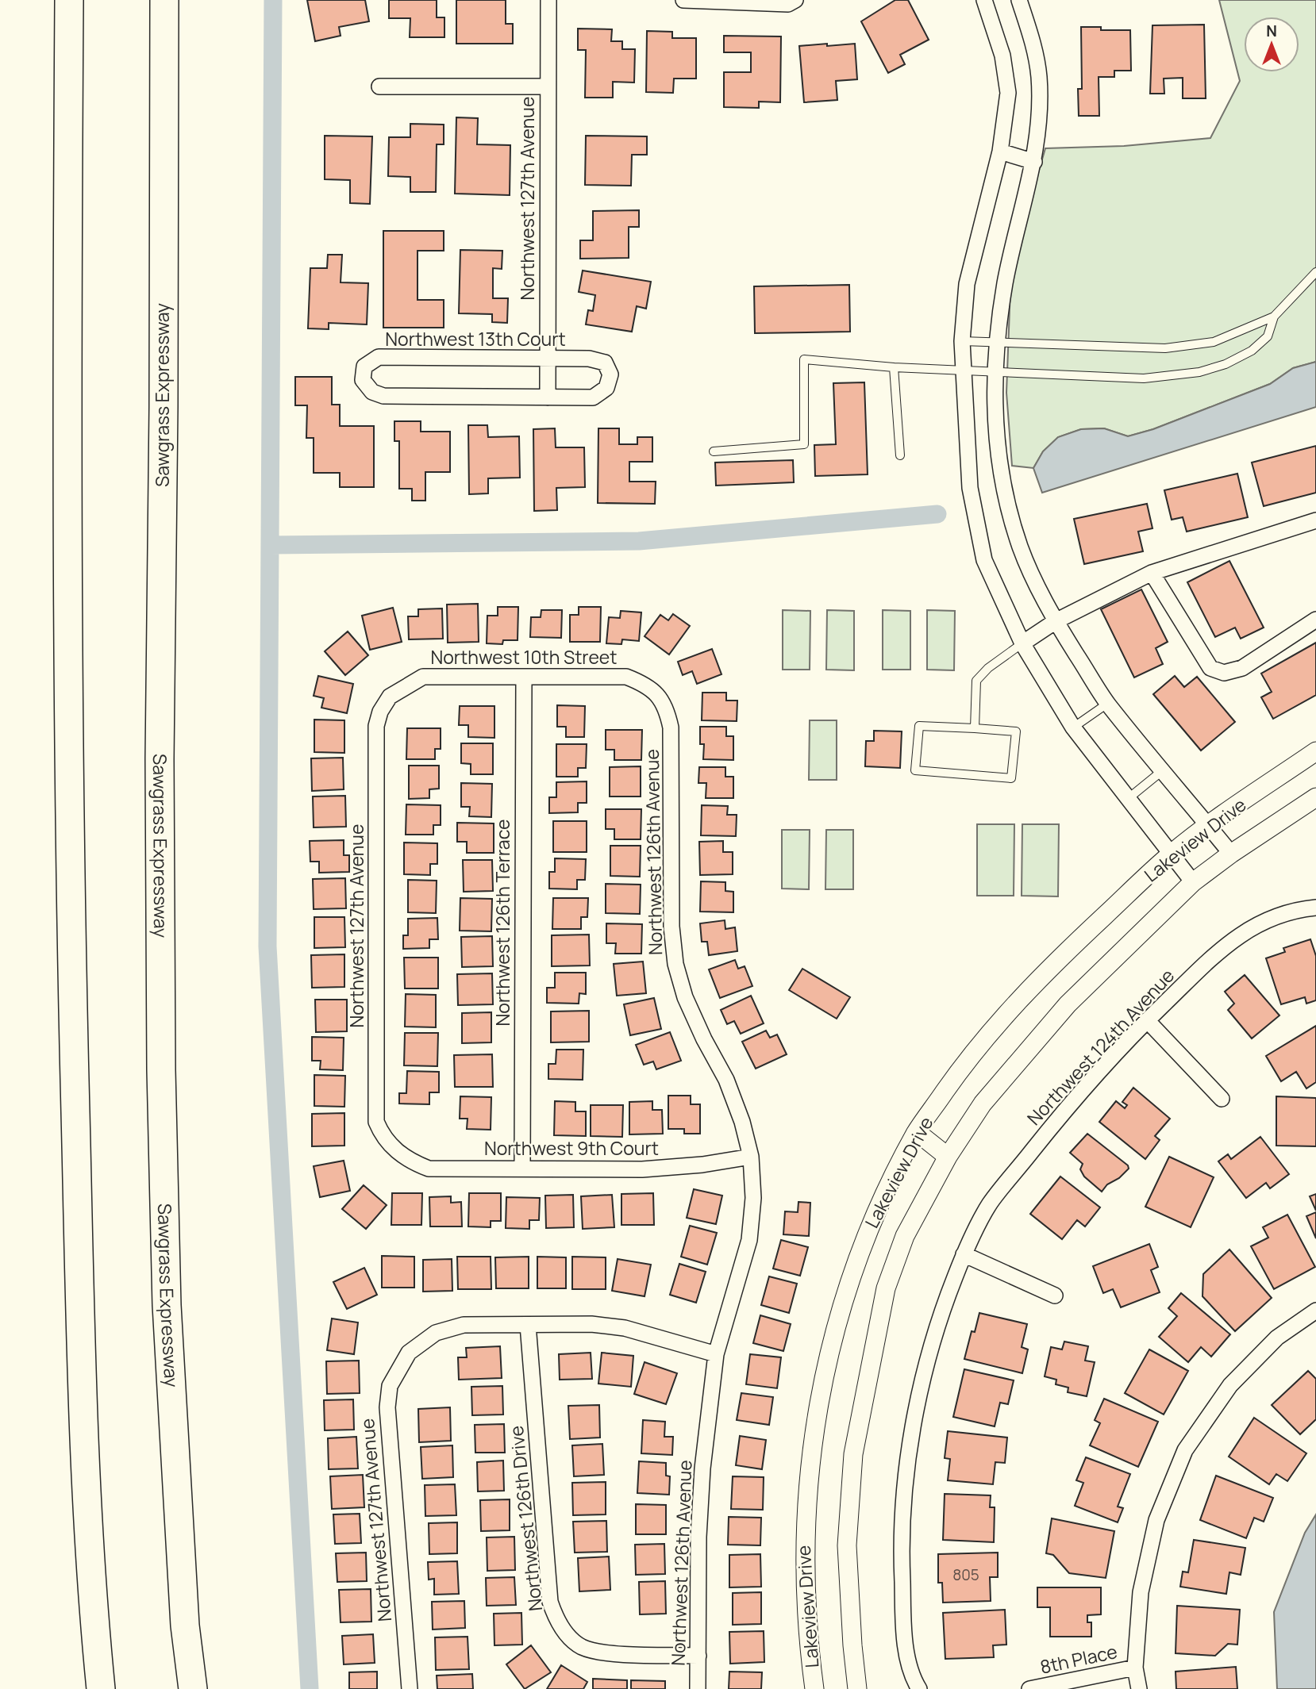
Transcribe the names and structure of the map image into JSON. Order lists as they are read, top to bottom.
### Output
{
  "streets": {
    "highway": ["Sawgrass Expressway"],
    "street": [
      "Northwest 127th Avenue",
      "Northwest 13th Court",
      "Northwest 10th Street",
      "Lakeview Drive",
      "Northwest 126th Avenue",
      "Northwest 126th Terrace",
      "Northwest 124th Avenue",
      "Northwest 9th Court",
      "Northwest 126th Drive",
      "8th Place"
    ]
  },
  "crossings": [
    ["Northwest 127th Avenue", "Northwest 13th Court"],
    ["Northwest 127th Avenue", "Northwest 10th Street"],
    ["Northwest 127th Avenue", "Northwest 9th Court"],
    ["Northwest 127th Avenue", "Northwest 126th Drive"],
    ["Northwest 10th Street", "Northwest 126th Avenue"],
    ["Northwest 10th Street", "Northwest 126th Terrace"],
    ["Northwest 126th Avenue", "Northwest 9th Court"],
    ["Northwest 126th Avenue", "Northwest 126th Drive"],
    ["Northwest 126th Terrace", "Northwest 9th Court"]
  ],
  "house_numbers": ["805"],
  "north": "top"
}
